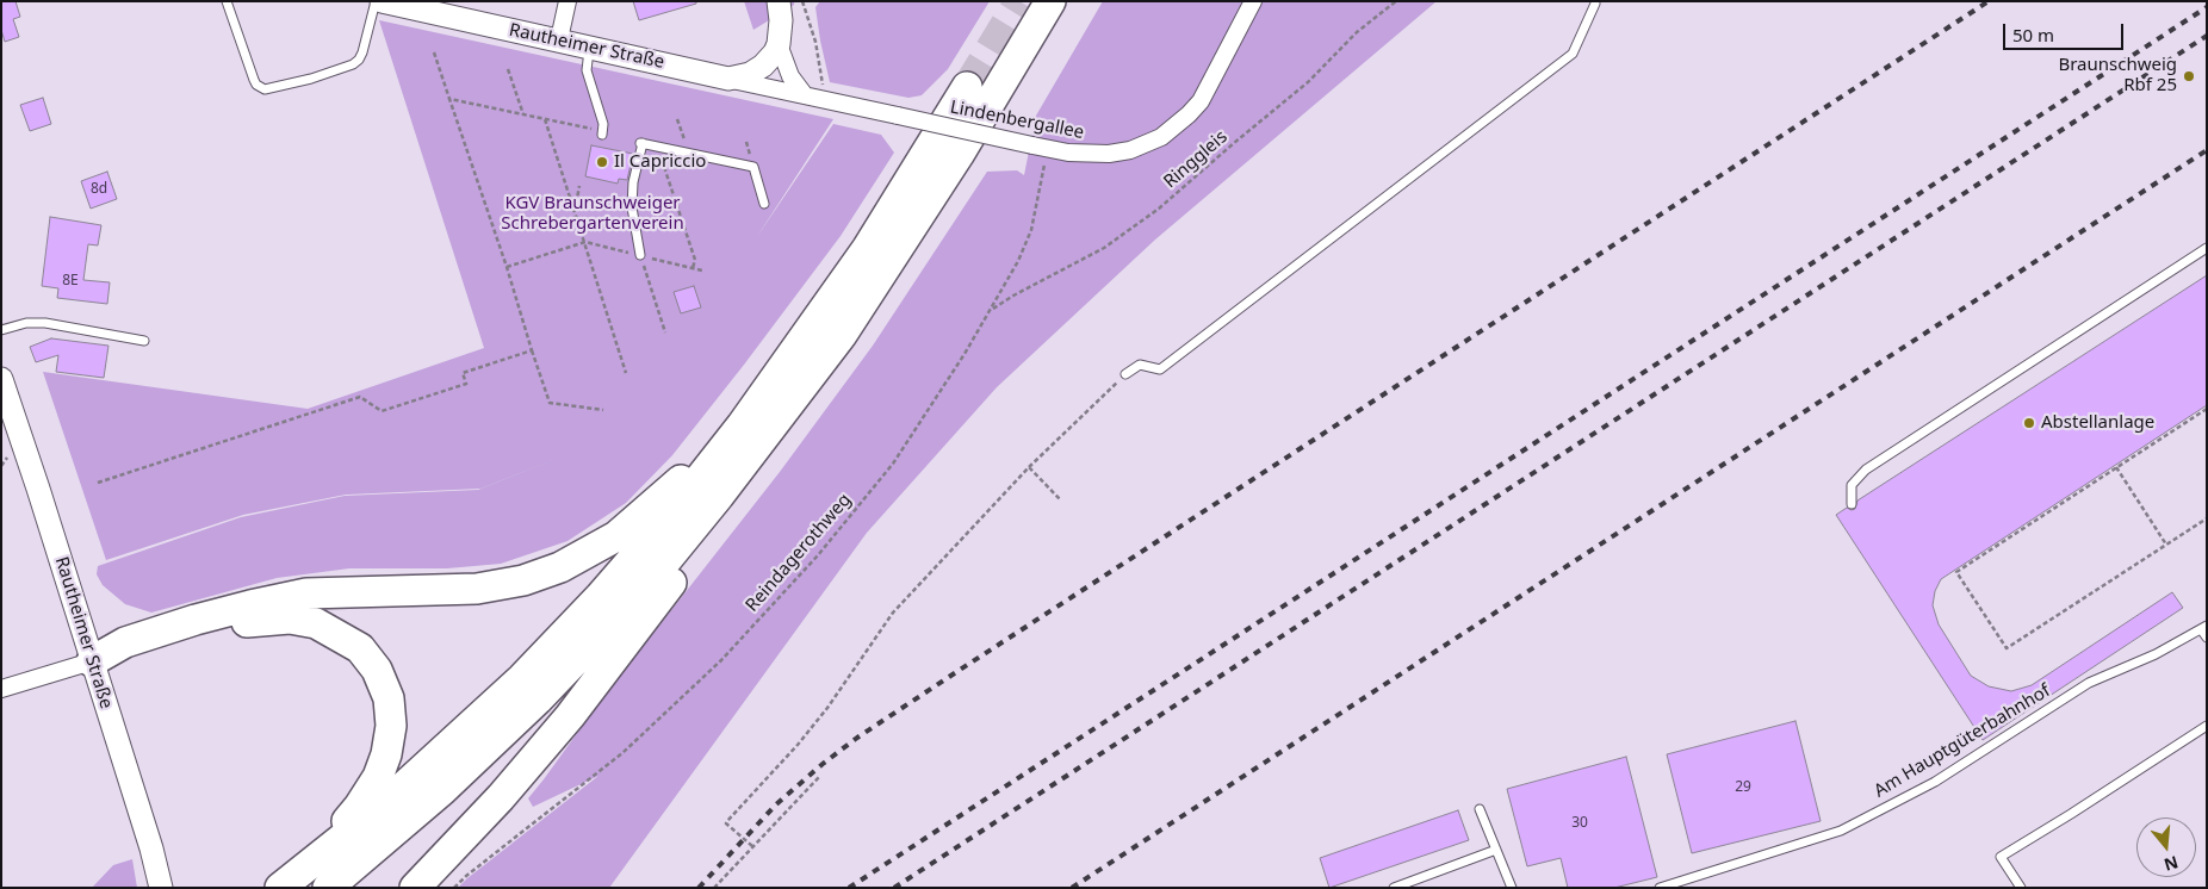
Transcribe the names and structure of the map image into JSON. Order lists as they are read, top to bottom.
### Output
{
  "streets": {
    "main road": ["Rautheimer Straße"],
    "street": ["Lindenbergallee"],
    "lane": ["Am Hauptgüterbahnhof"],
    "path": ["Ringgleis", "Reindagerothweg"]
  },
  "crossings": [
    ["Rautheimer Straße", "Lindenbergallee"],
    ["Lindenbergallee", "Reindagerothweg"],
    ["Ringgleis", "Reindagerothweg"]
  ],
  "parks": ["KGV Braunschweiger Schrebergartenverein"],
  "places": ["Braunschweig Rbf 25", "Il Capriccio", "Abstellanlage"],
  "house_numbers": [
    "8d",
    "8E",
    "29",
    "30"
  ],
  "scale_bar": "50 m",
  "north": "bottom"
}
